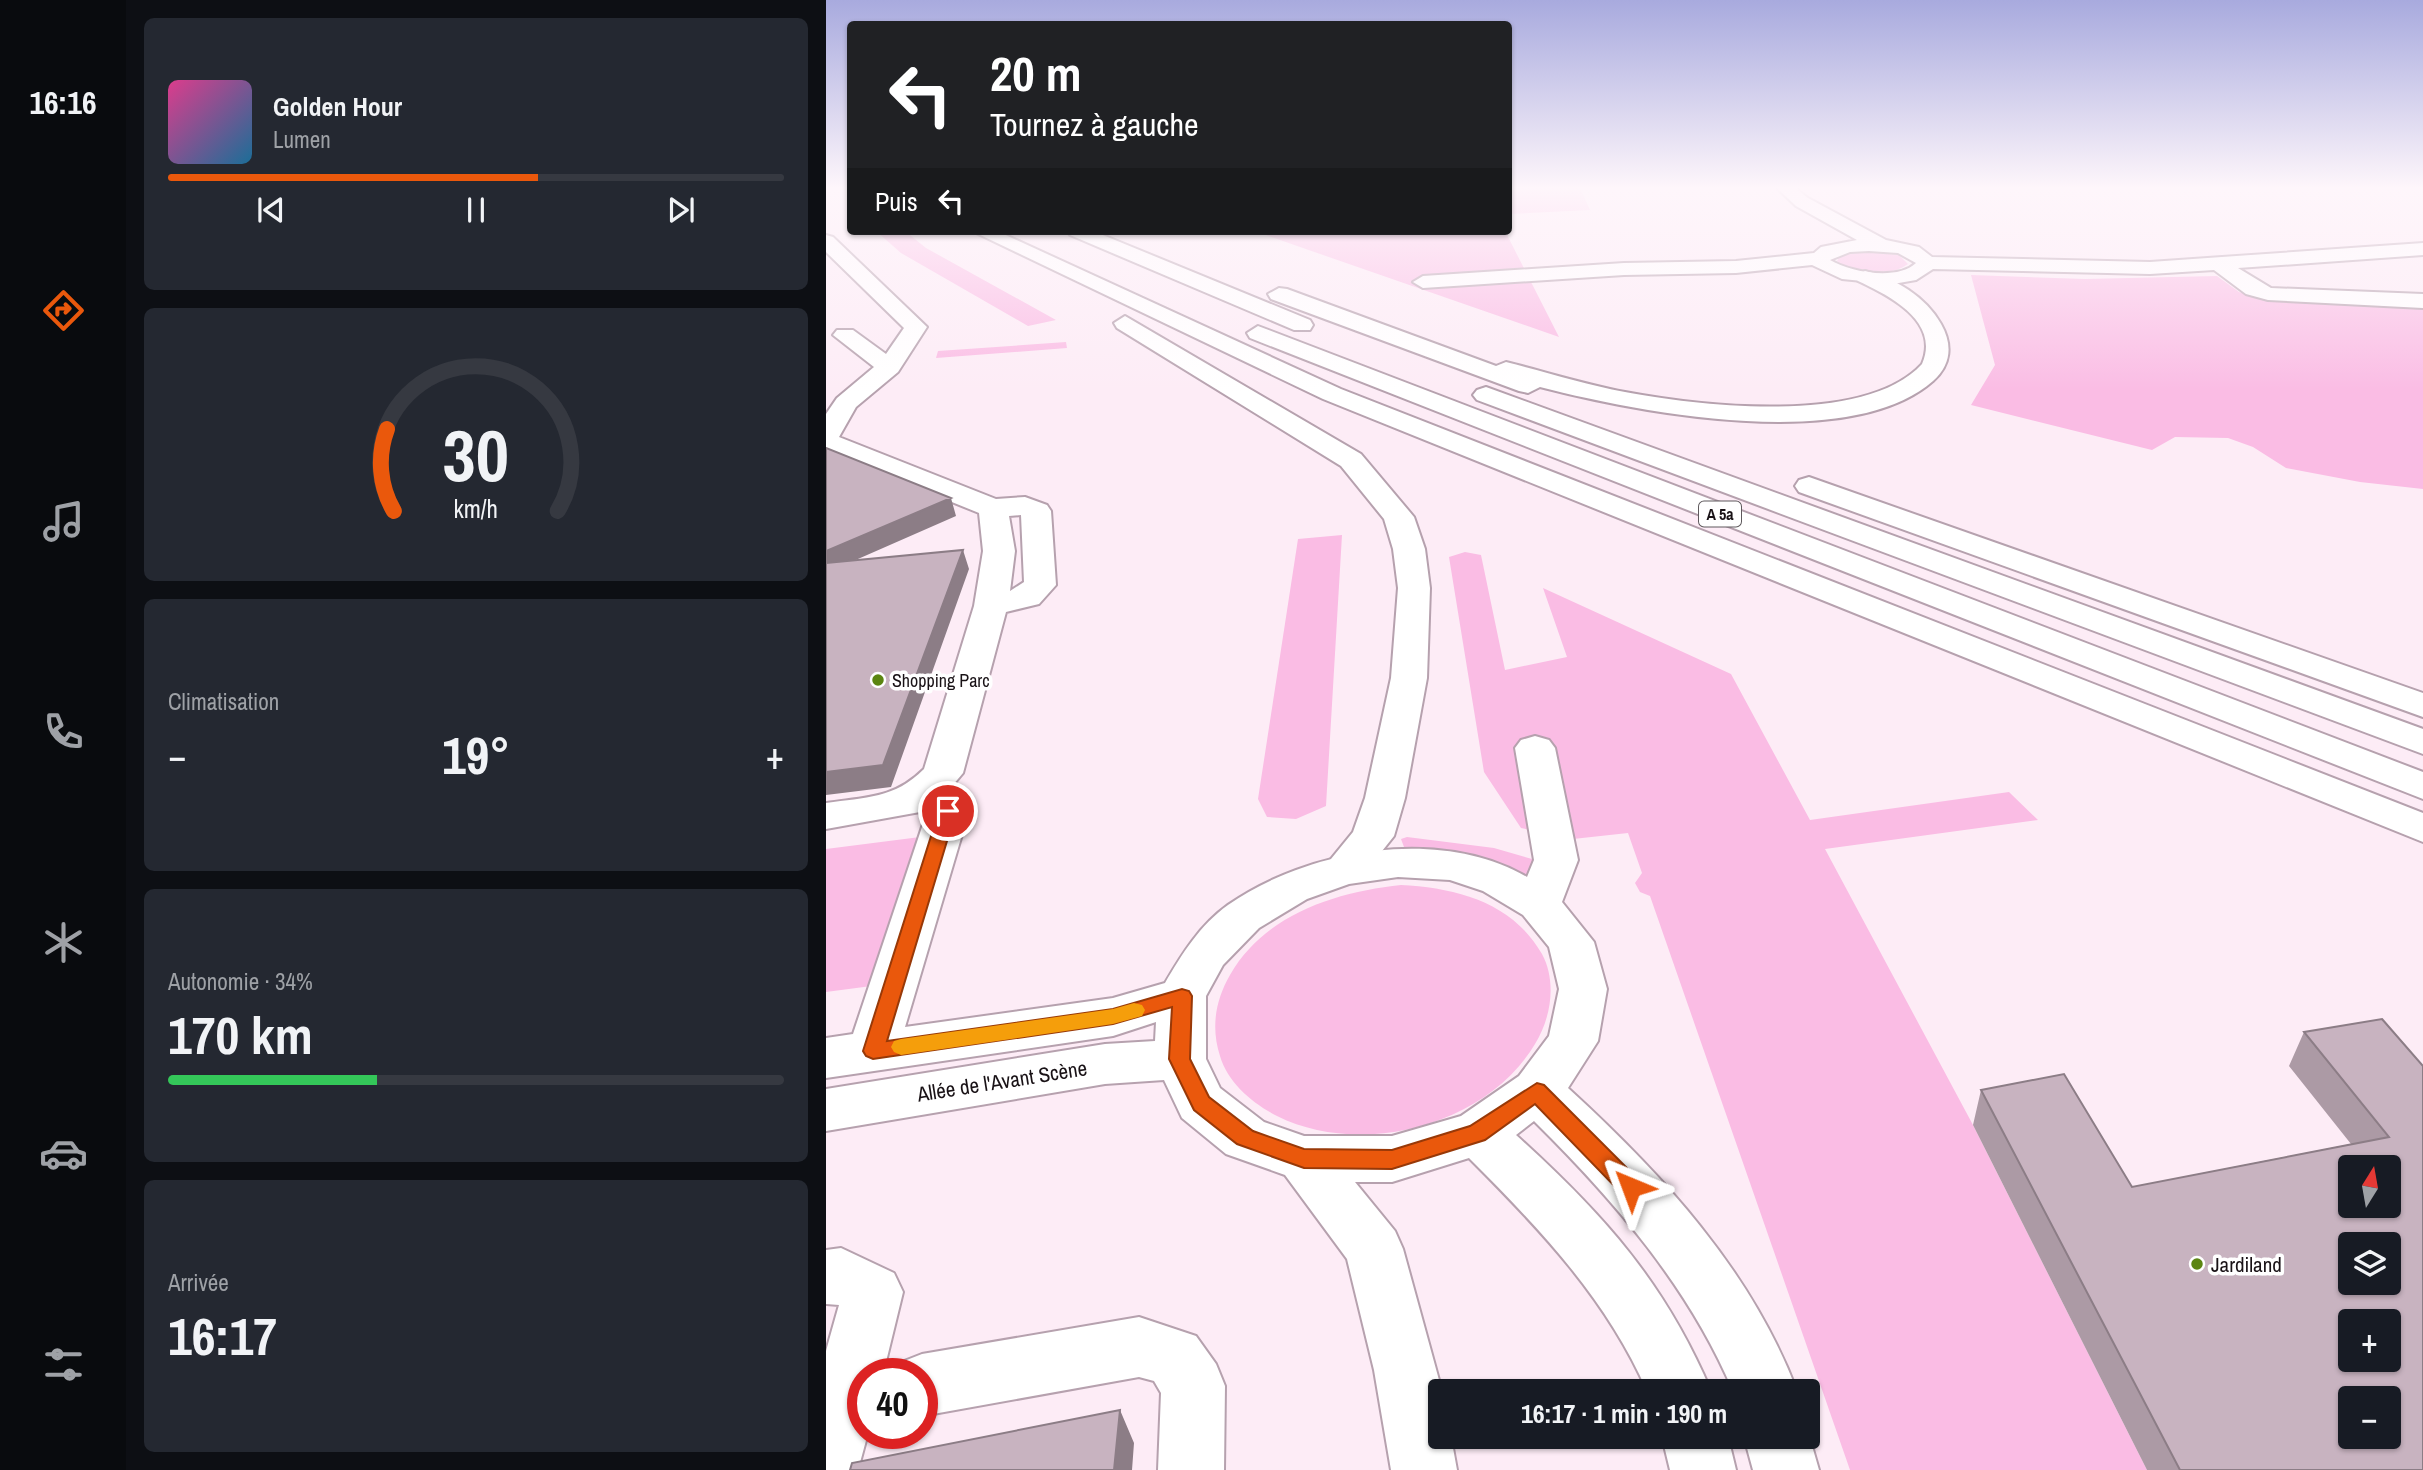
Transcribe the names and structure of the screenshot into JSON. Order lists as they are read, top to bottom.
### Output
{
  "streets": {
    "main road": ["A 5a", "Allée de l'Avant Scène"]
  },
  "places": ["Shopping Parc", "Jardiland"],
  "north": "top",
  "page": {
    "tabs": "16:16",
    "turn": ["20 m", "Tournez à gauche"],
    "song": ["Golden Hour", "Lumen"],
    "then": "Puis",
    "tile": [
      "Climatisation",
      ["Autonomie · 34%", "170 km"],
      ["Arrivée", "16:17"]
    ],
    "heat": ["−", "19°", "+"],
    "map_buttons": ["+", "−"],
    "limit": "40",
    "trip": "16:17 · 1 min · 190 m",
    "gauge": ["30", "km/h"]
  }
}
